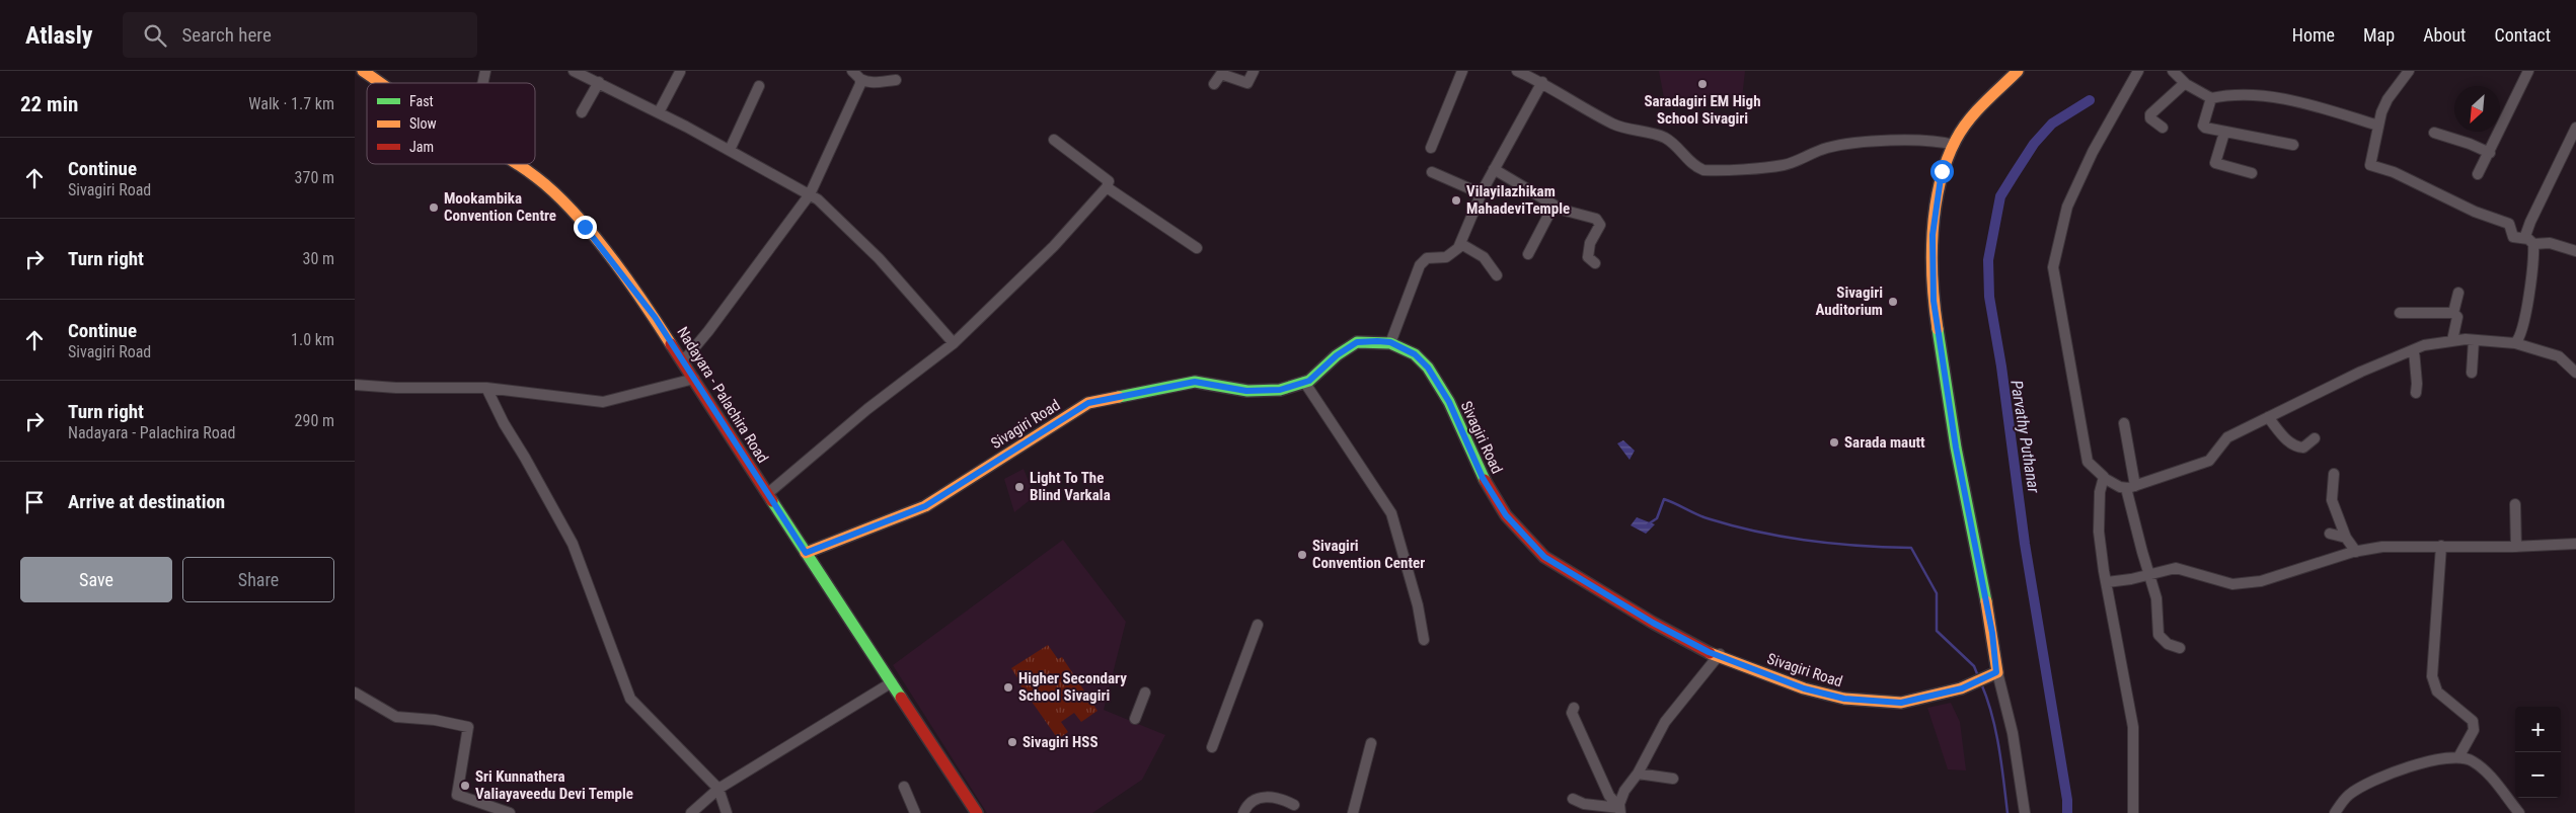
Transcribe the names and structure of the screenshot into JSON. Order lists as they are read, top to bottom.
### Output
{
  "streets": {
    "main road": ["Nadayara - Palachira Road", "Sivagiri Road"]
  },
  "crossings": [
    ["Nadayara - Palachira Road", "Sivagiri Road"]
  ],
  "water": ["Parvathy Puthanar"],
  "places": [
    "Saradagiri EM High School Sivagiri",
    "Vilayilazhikam MahadeviTemple",
    "Mookambika Convention Centre",
    "Sivagiri Auditorium",
    "Sarada mautt",
    "Light To The Blind Varkala",
    "Sivagiri Convention Center",
    "Higher Secondary School Sivagiri",
    "Sivagiri HSS",
    "Sri Kunnathera Valiayaveedu Devi Temple"
  ],
  "legend": ["Fast", "Slow", "Jam"],
  "north": "bottom left",
  "page": {
    "header": "Atlasly",
    "search": "Search here",
    "nav": [
      "Home",
      "Map",
      "About",
      "Contact"
    ],
    "heading": ["22 min", "Walk · 1.7 km"],
    "list": [
      ["Continue", "Sivagiri Road", "370 m"],
      ["Turn right", "30 m"],
      ["Continue", "Sivagiri Road", "1.0 km"],
      ["Turn right", "Nadayara - Palachira Road", "290 m"],
      "Arrive at destination"
    ],
    "buttons": ["Save", "Share"],
    "map_buttons": ["+", "−"]
  }
}
